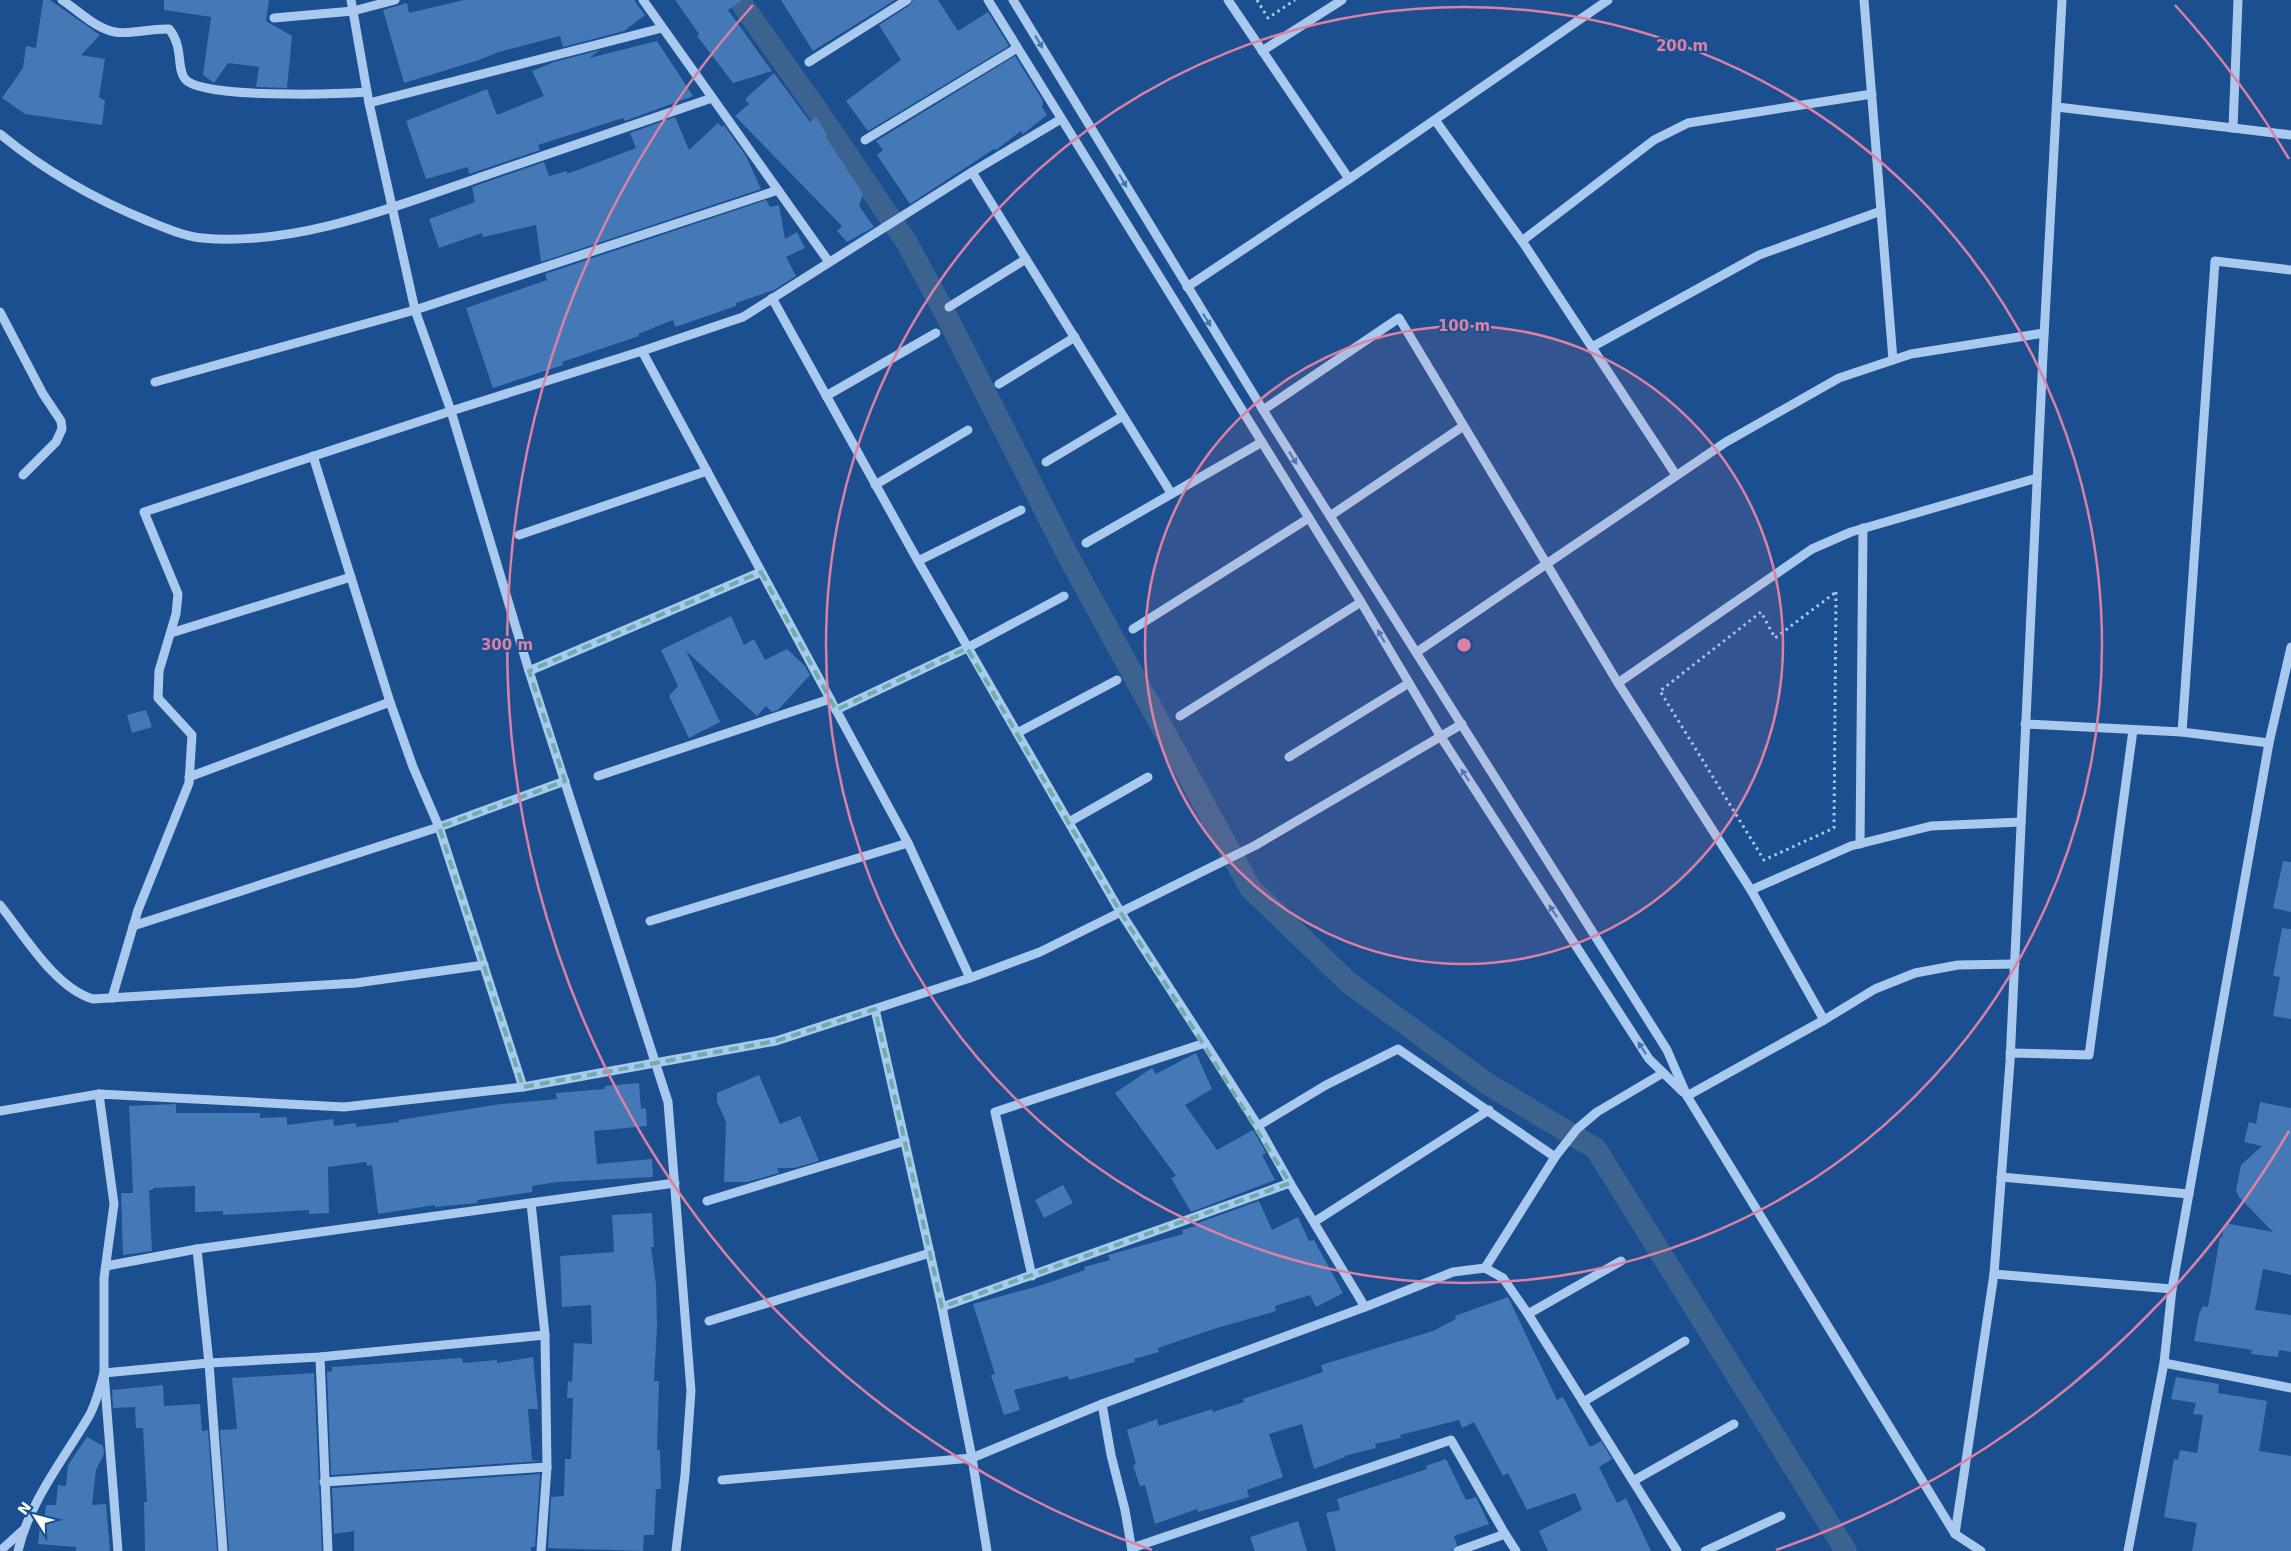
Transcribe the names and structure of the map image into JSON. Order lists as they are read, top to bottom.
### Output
{
  "north": "top left",
  "rings": ["200 m", "100 m", "300 m"]
}
